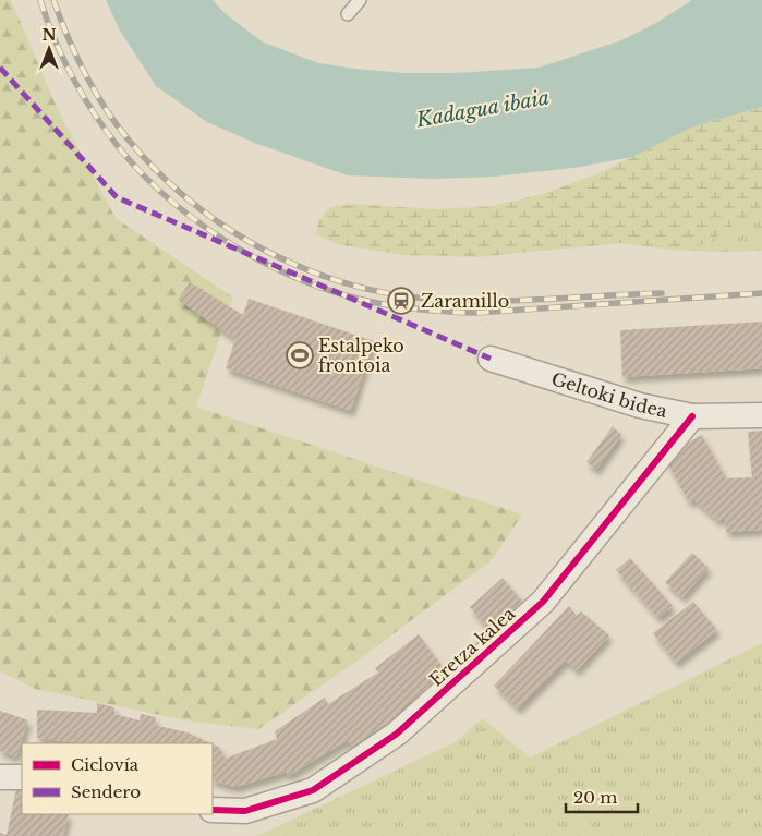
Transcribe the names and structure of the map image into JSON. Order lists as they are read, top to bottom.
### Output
{
  "streets": {
    "street": ["Geltoki bidea", "Eretza kalea"]
  },
  "crossings": [
    ["Geltoki bidea", "Eretza kalea"]
  ],
  "water": ["Kadagua ibaia"],
  "places": {
    "station": ["Zaramillo"],
    "sports": ["Estalpeko frontoia"]
  },
  "legend": ["Ciclovía", "Sendero"],
  "scale_bar": "20 m",
  "north": "top"
}
